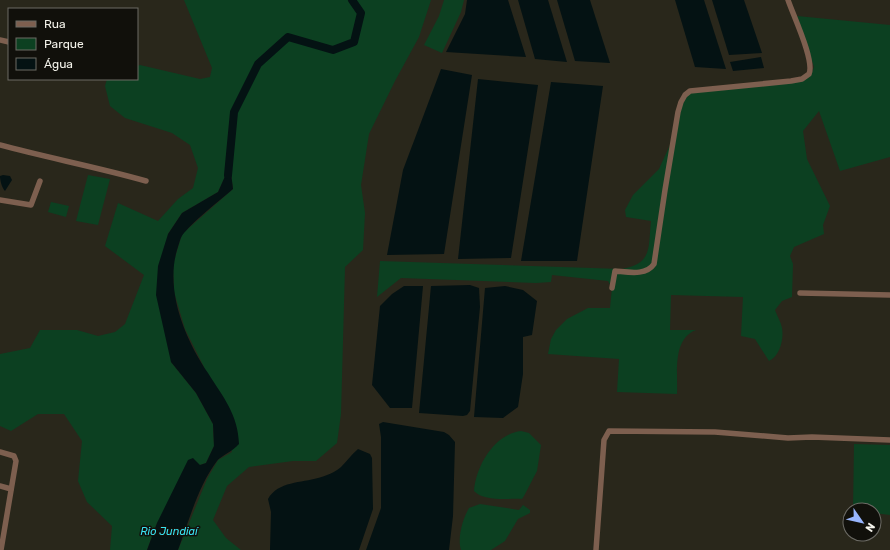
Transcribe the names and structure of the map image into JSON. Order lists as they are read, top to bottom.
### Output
{
  "water": ["Rio Jundiaí"],
  "legend": ["Rua", "Parque", "Água"],
  "north": "bottom right"
}
